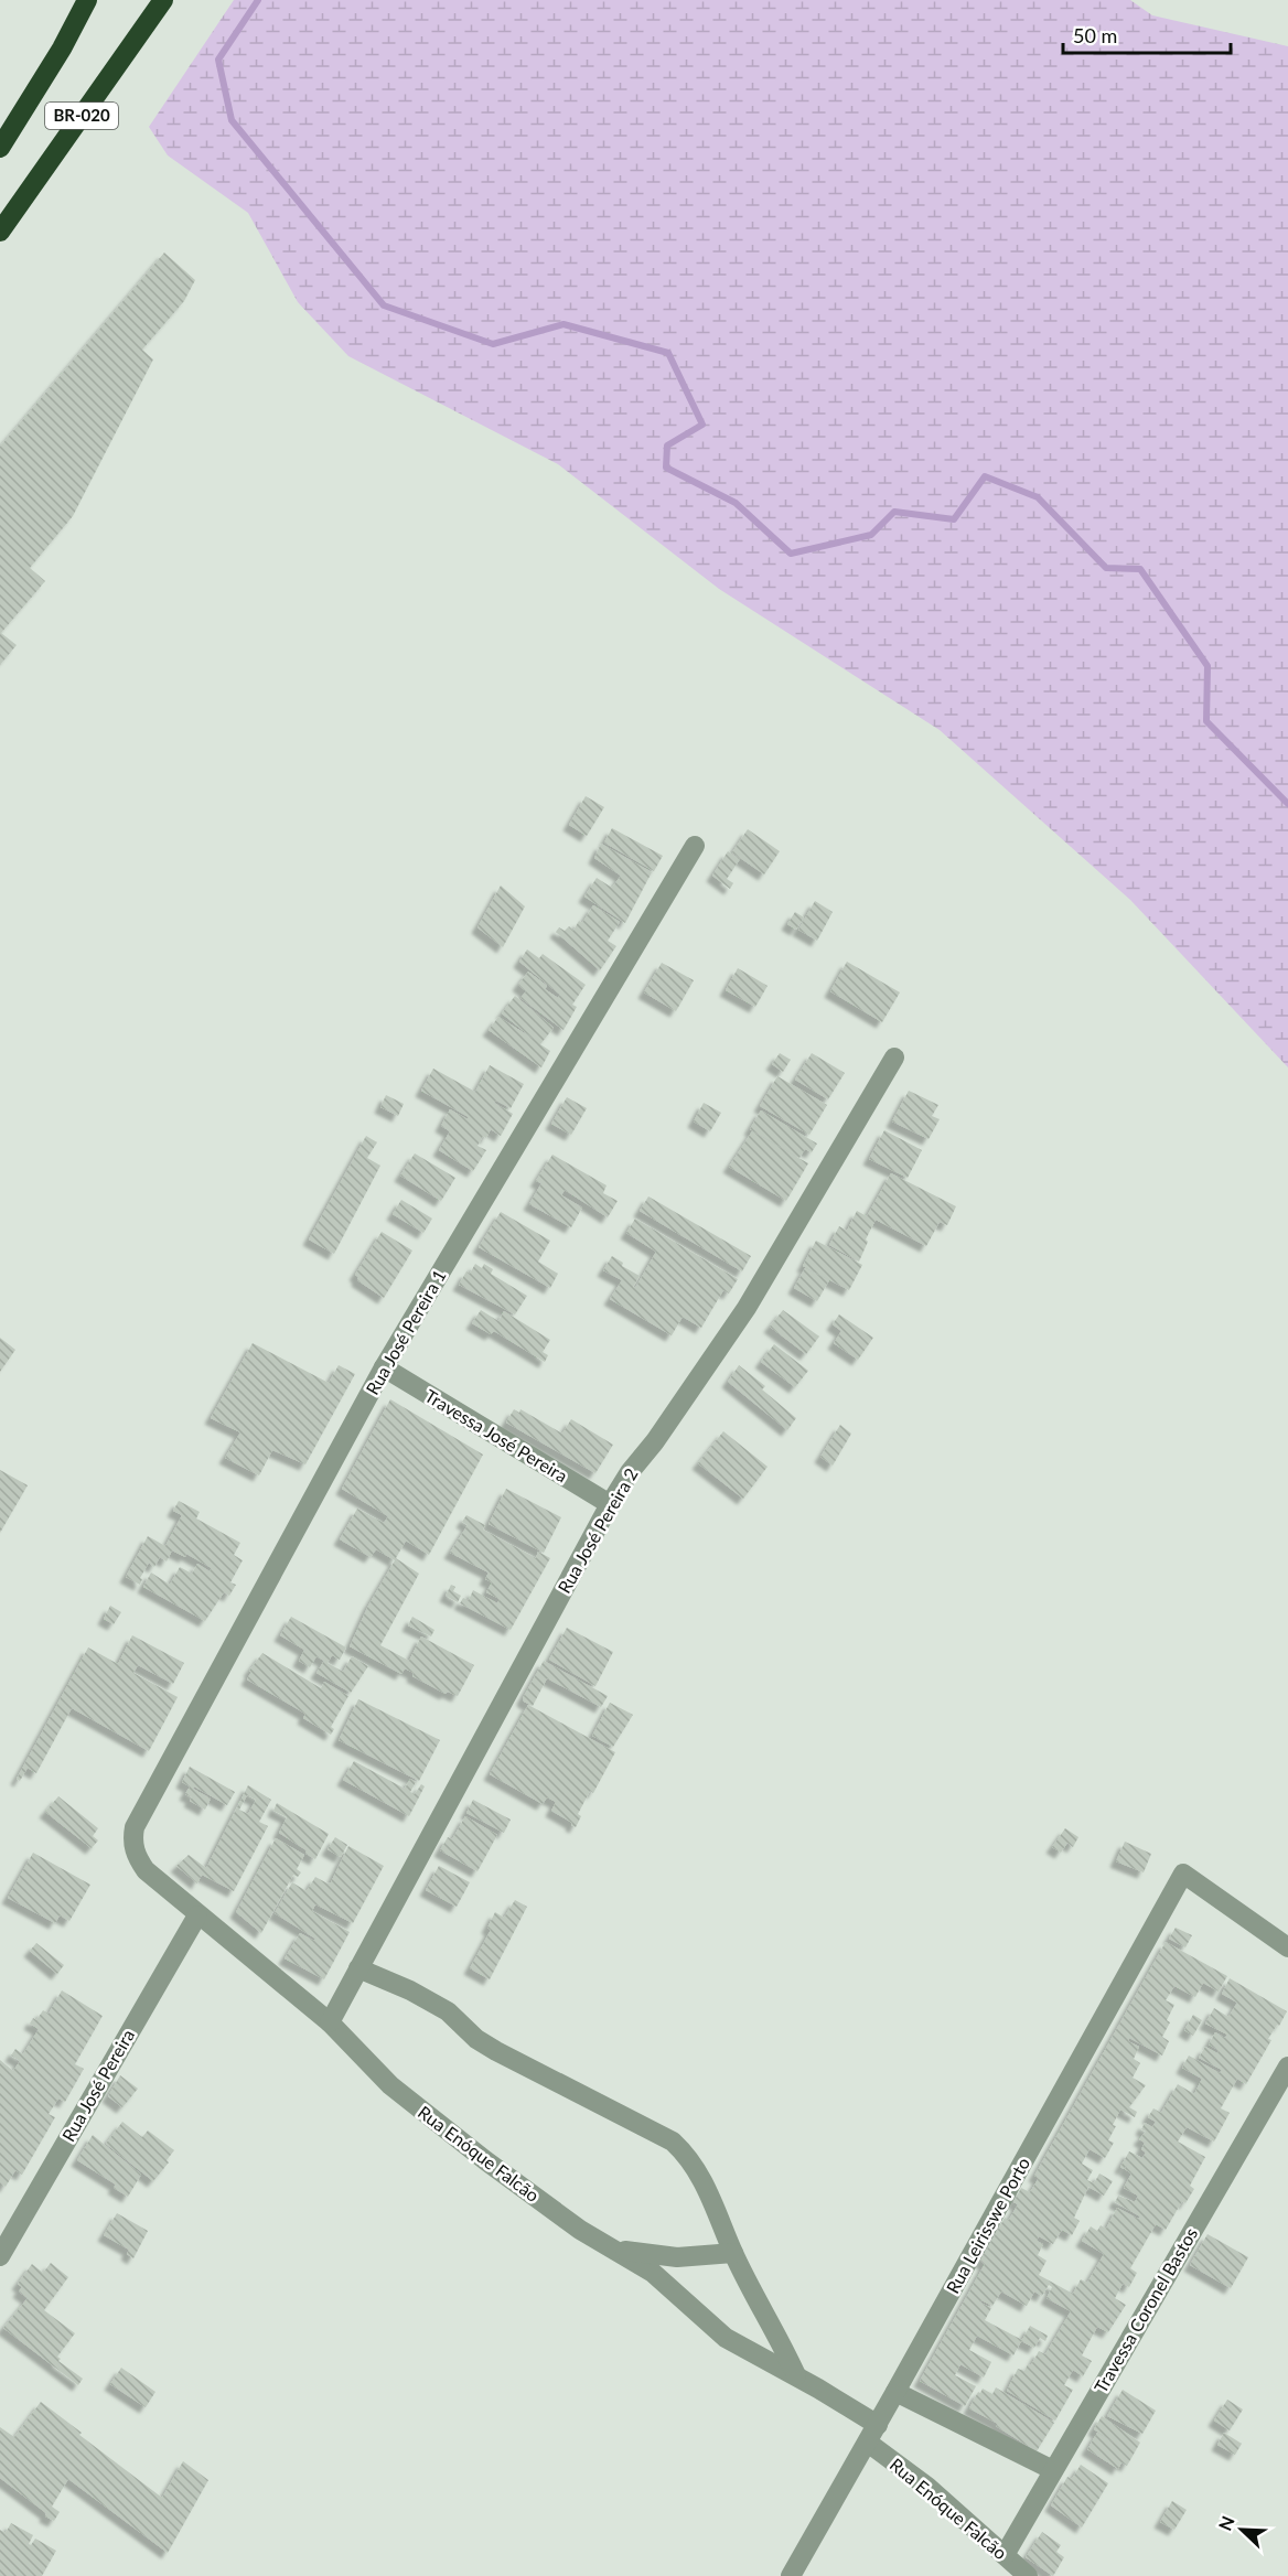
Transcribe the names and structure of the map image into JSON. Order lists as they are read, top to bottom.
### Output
{
  "streets": {
    "highway": ["BR-020"],
    "street": [
      "Rua José Pereira 1",
      "Travessa José Pereira",
      "Rua José Pereira 2",
      "Rua José Pereira",
      "Rua Enóque Falcão",
      "Rua Leirisswe Porto",
      "Travessa Coronel Bastos"
    ]
  },
  "crossings": [
    ["Rua José Pereira 1", "Travessa José Pereira"],
    ["Rua José Pereira 1", "Rua Enóque Falcão"],
    ["Travessa José Pereira", "Rua José Pereira 2"],
    ["Rua José Pereira 2", "Rua Enóque Falcão"],
    ["Rua José Pereira", "Rua Enóque Falcão"],
    ["Rua Enóque Falcão", "Rua Leirisswe Porto"],
    ["Rua Enóque Falcão", "Travessa Coronel Bastos"]
  ],
  "scale_bar": "50 m",
  "north": "top left"
}
